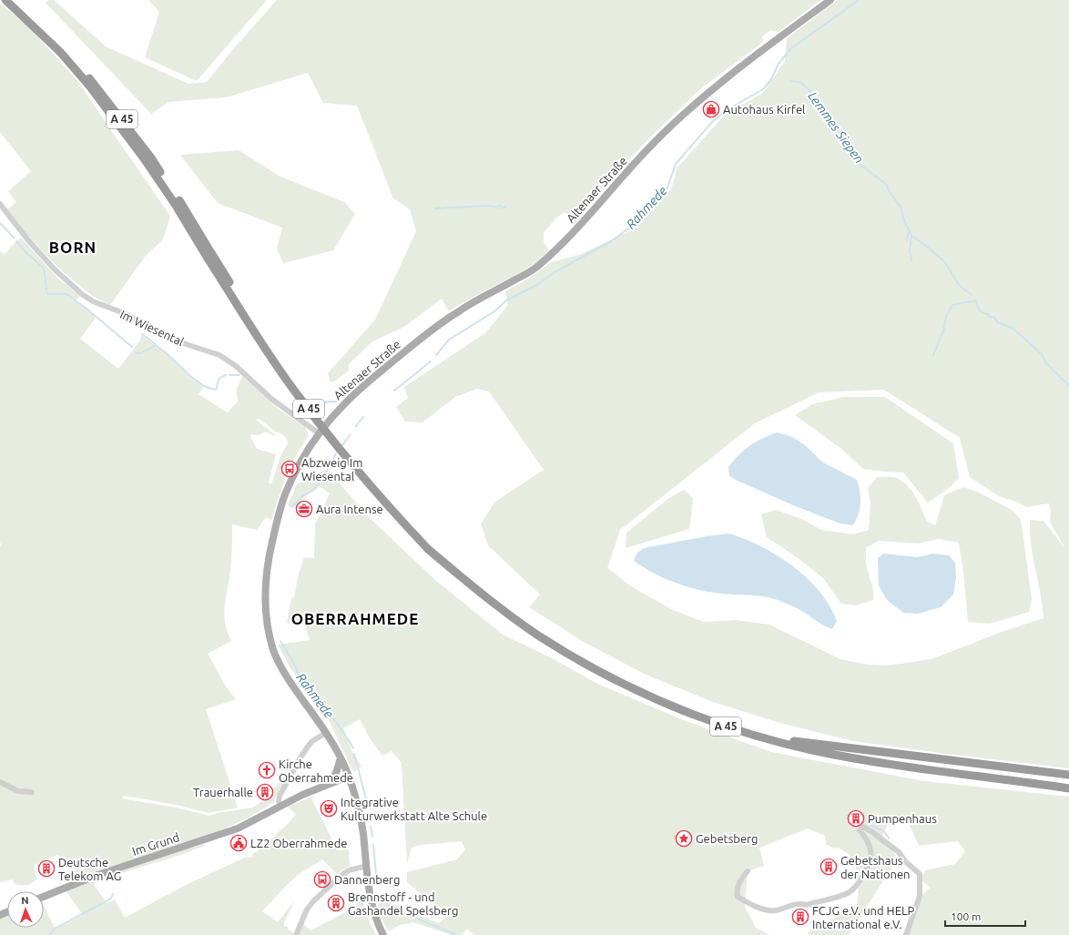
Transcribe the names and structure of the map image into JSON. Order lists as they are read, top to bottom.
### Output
{
  "streets": {
    "highway": ["A 45"],
    "main road": ["Altenaer Straße", "Im Grund"],
    "street": ["Im Wiesental"]
  },
  "crossings": [
    ["Altenaer Straße", "Im Wiesental"],
    ["Altenaer Straße", "Im Grund"]
  ],
  "districts": ["BORN", "OBERRAHMEDE"],
  "water": ["Lemmes Siepen", "Rahmede"],
  "places": {
    "shop": ["Autohaus Kirfel"],
    "bus stop": ["Abzweig Im Wiesental", "Dannenberg"],
    "office": ["Aura Intense"],
    "church": ["Kirche Oberrahmede"],
    "building": [
      "Trauerhalle",
      "Pumpenhaus",
      "Gebetshaus der Nationen",
      "Deutsche Telekom AG",
      "Brennstoff - und Gashandel Spelsberg",
      "FCJG e.V. und HELP International e.V."
    ],
    "theatre": ["Integrative Kulturwerkstatt Alte Schule"],
    "place": ["Gebetsberg"],
    "public building": ["LZ2 Oberrahmede"]
  },
  "scale_bar": "100 m",
  "north": "top"
}
